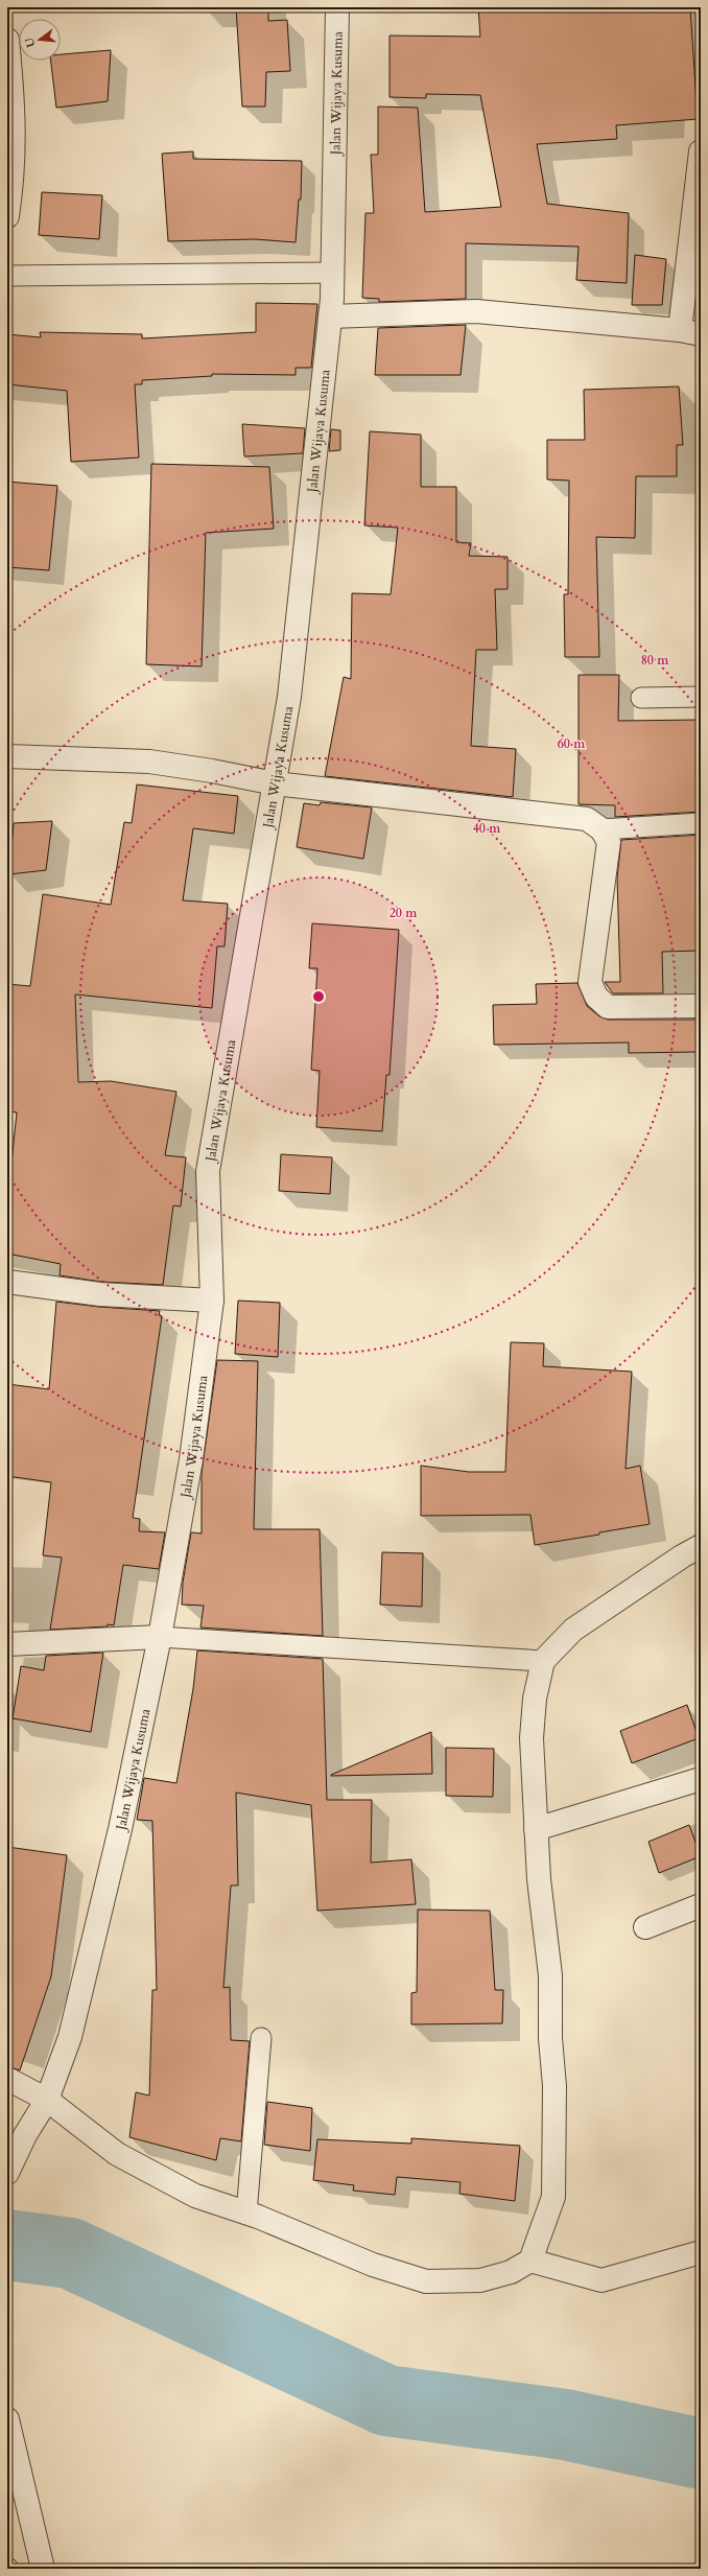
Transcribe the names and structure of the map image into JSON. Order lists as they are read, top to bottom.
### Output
{
  "streets": {
    "street": ["Jalan Wijaya Kusuma"]
  },
  "north": "left",
  "rings": [
    "80 m",
    "60 m",
    "40 m",
    "20 m"
  ]
}
